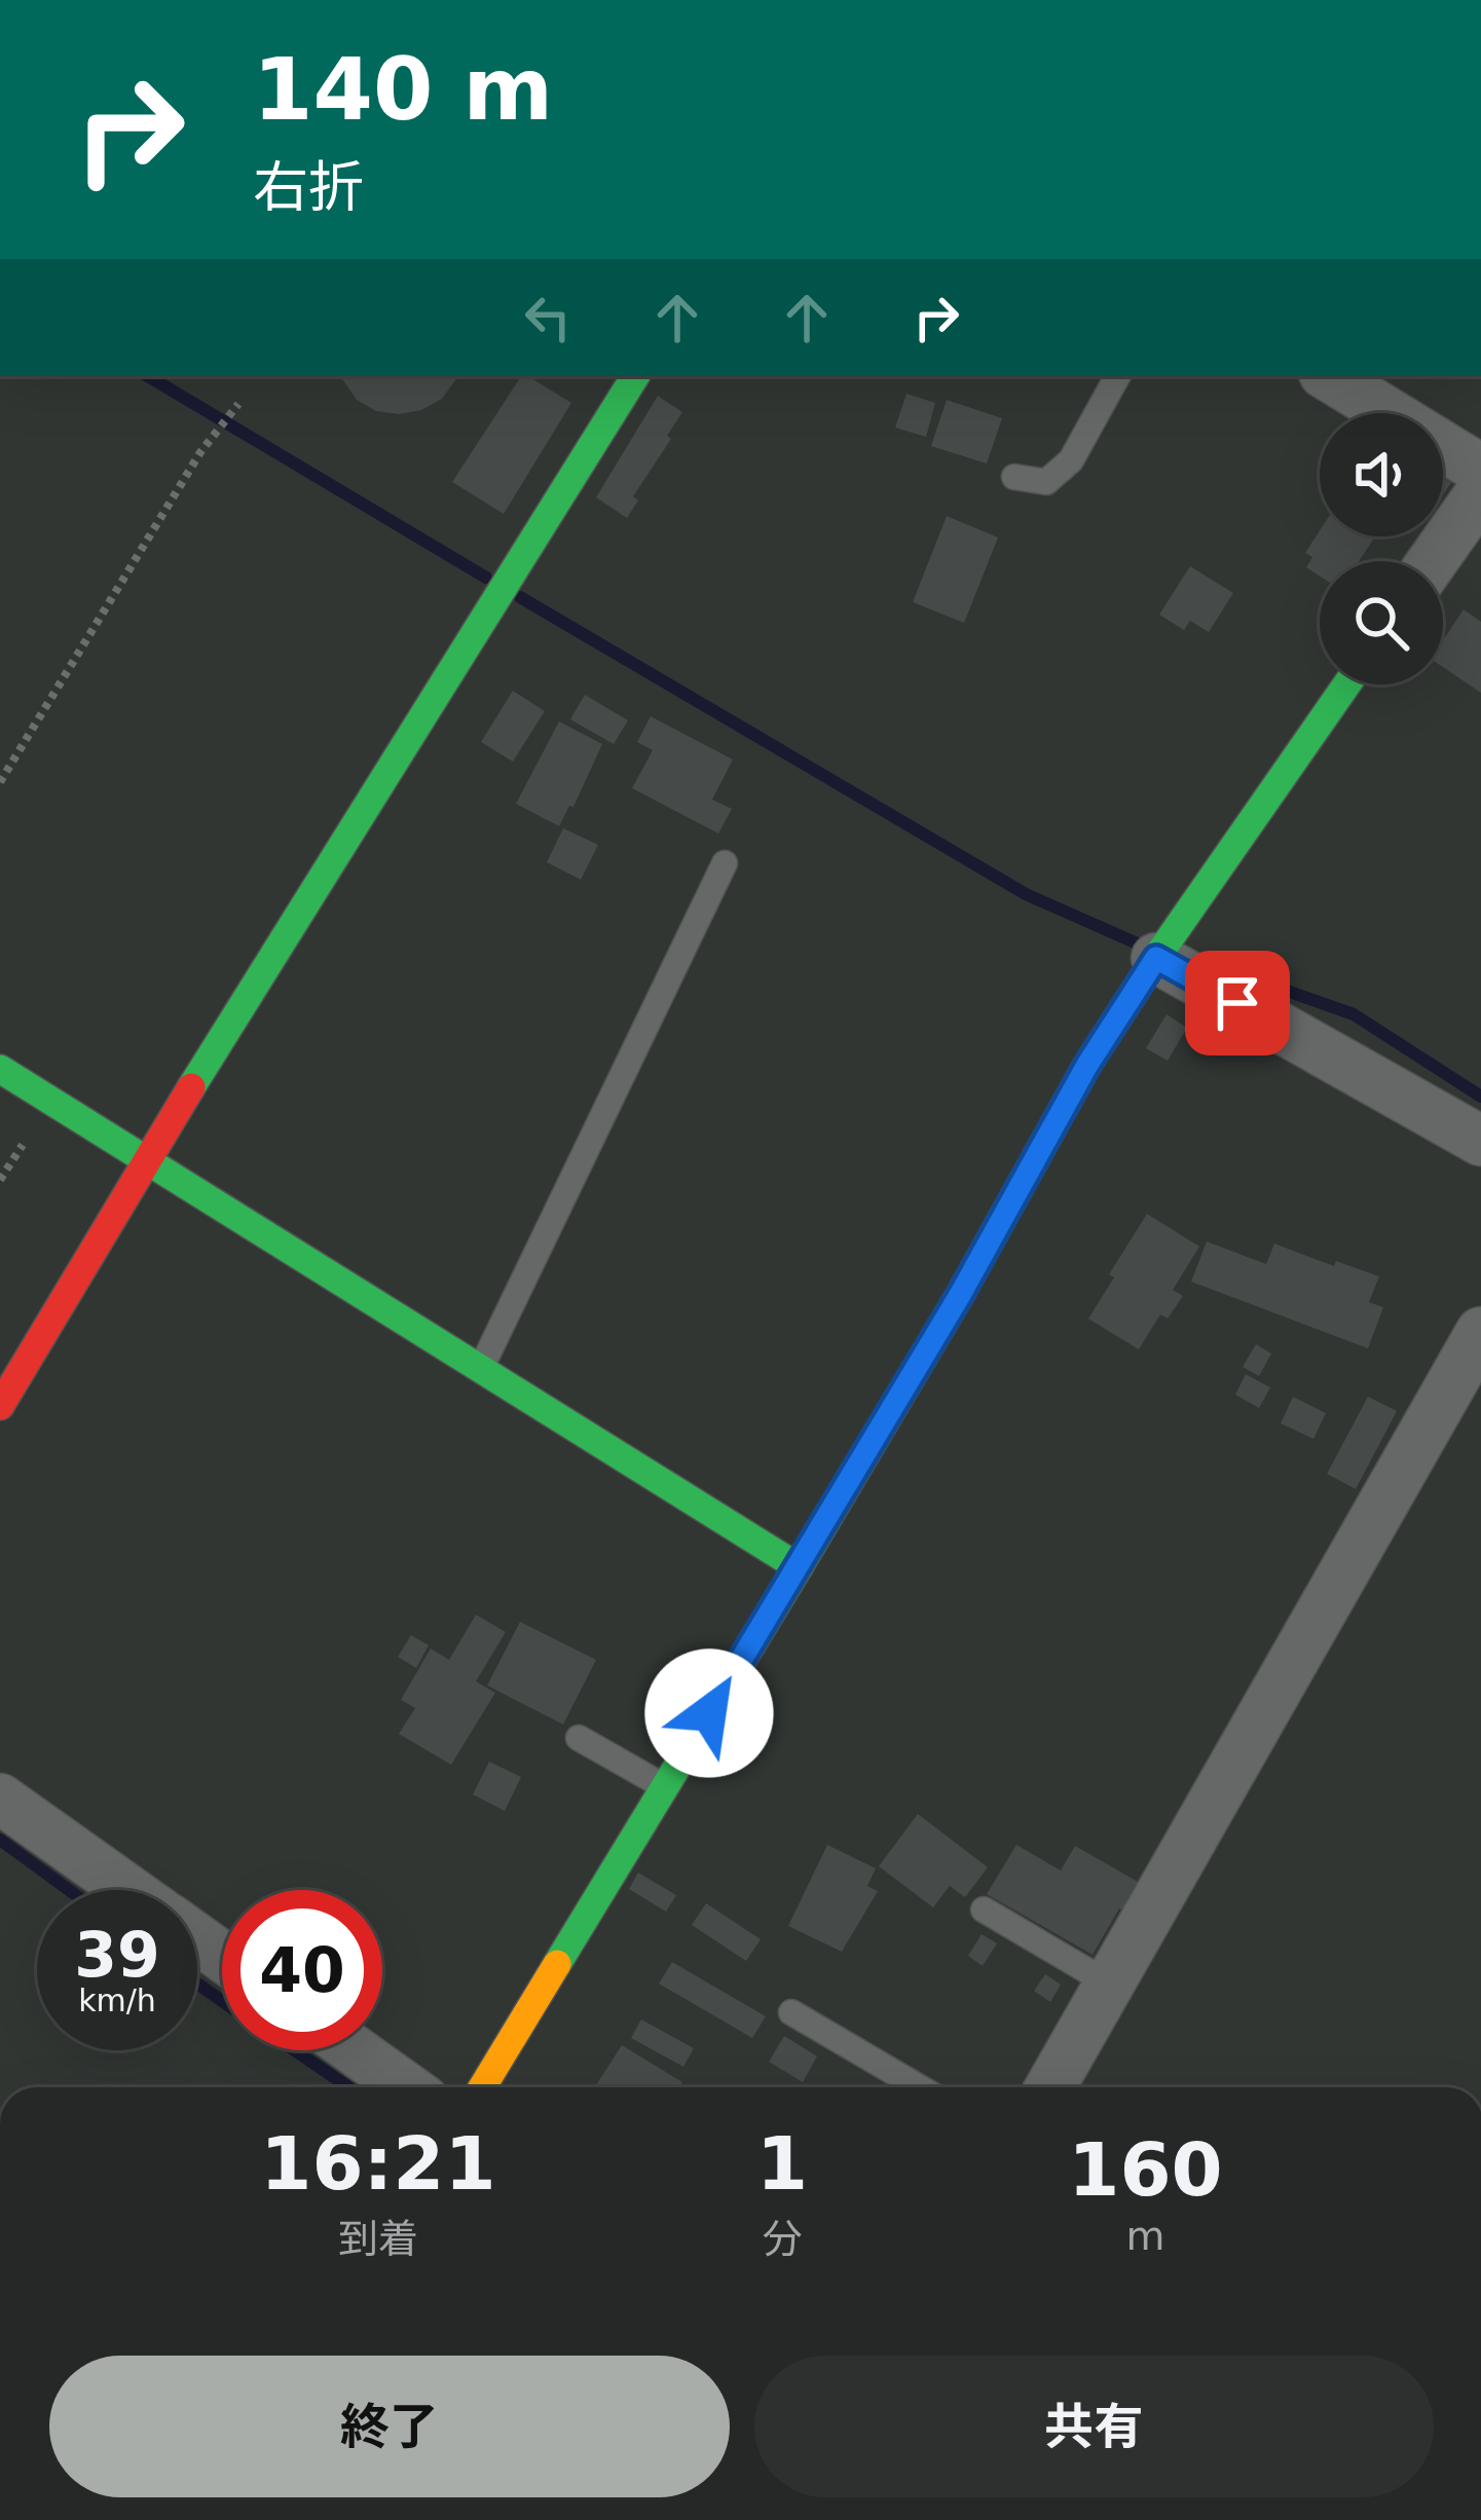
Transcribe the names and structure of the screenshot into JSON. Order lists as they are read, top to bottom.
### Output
{
  "page": {
    "turn": ["140 m", "右折"],
    "speed": "39 km/h",
    "limit": "40",
    "eta": [
      "16:21",
      "到着",
      "1",
      "分",
      "160",
      "m"
    ],
    "buttons": ["終了", "共有"]
  }
}
